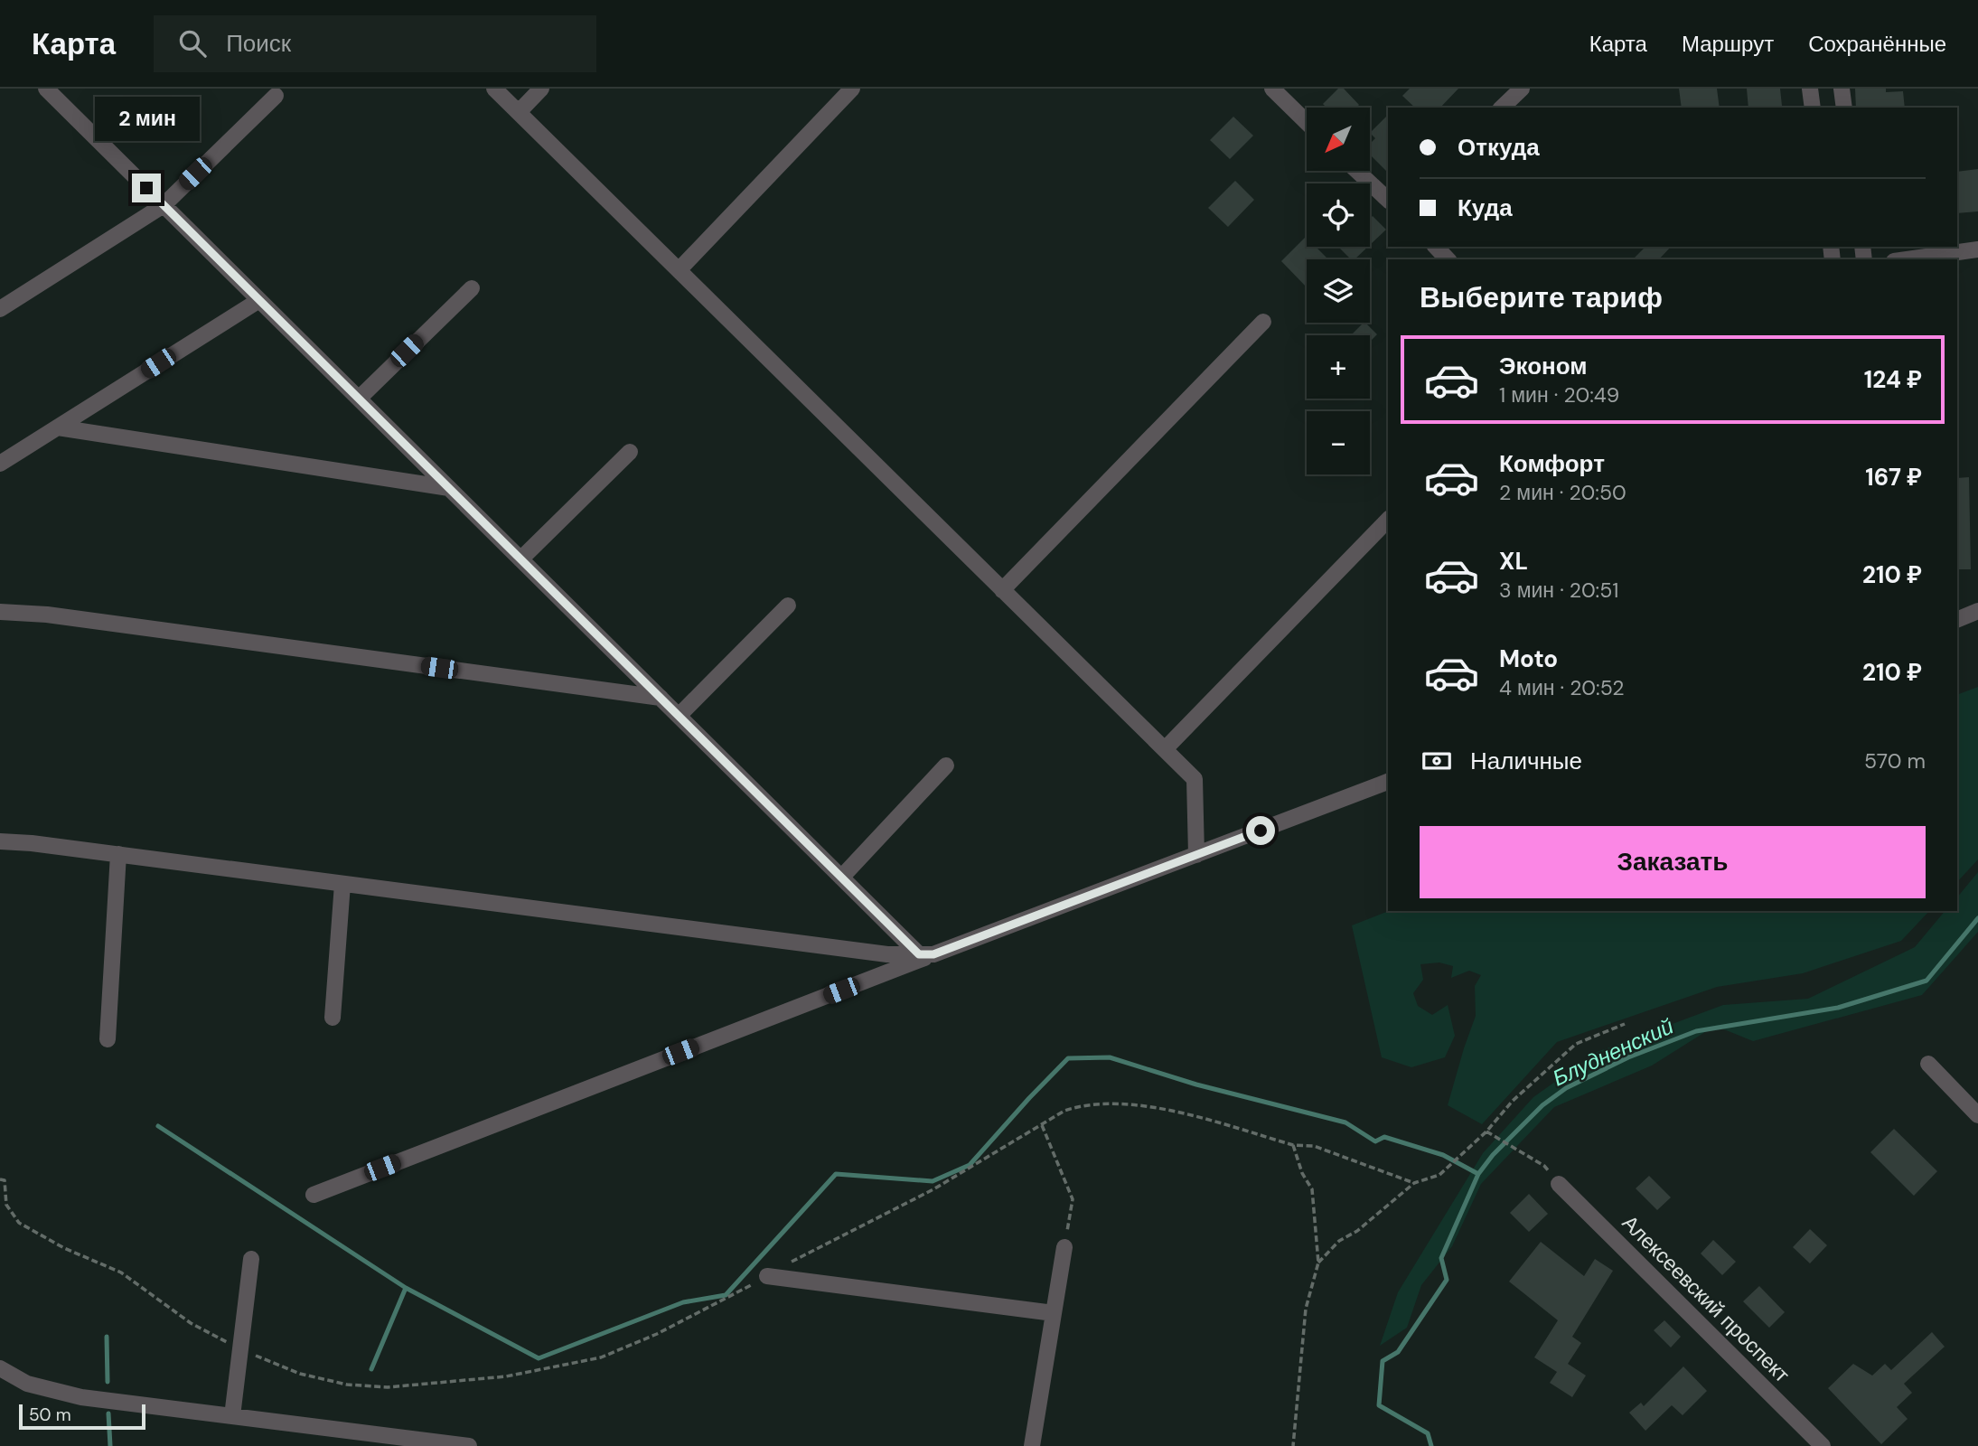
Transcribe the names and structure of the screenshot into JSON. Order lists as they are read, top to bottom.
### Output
{
  "streets": {
    "street": ["Алексеевский проспект"]
  },
  "water": ["Блудненский"],
  "scale_bar": "50 m",
  "north": "bottom left",
  "page": {
    "header": "Карта",
    "search": "Поиск",
    "nav": ["Карта", "Маршрут", "Сохранённые"],
    "bubble": "2 мин",
    "map_buttons": ["+", "−"],
    "banner": ["Откуда", "Куда"],
    "heading": "Выберите тариф",
    "list": [
      {
        "name": "Эконом",
        "note": "1 мин · 20:49",
        "value": "124 ₽"
      },
      {
        "name": "Комфорт",
        "note": "2 мин · 20:50",
        "value": "167 ₽"
      },
      {
        "name": "XL",
        "note": "3 мин · 20:51",
        "value": "210 ₽"
      },
      {
        "name": "Moto",
        "note": "4 мин · 20:52",
        "value": "210 ₽"
      }
    ],
    "pay": ["Наличные", "570 m"],
    "buttons": "Заказать",
    "scale": "50 m"
  }
}
